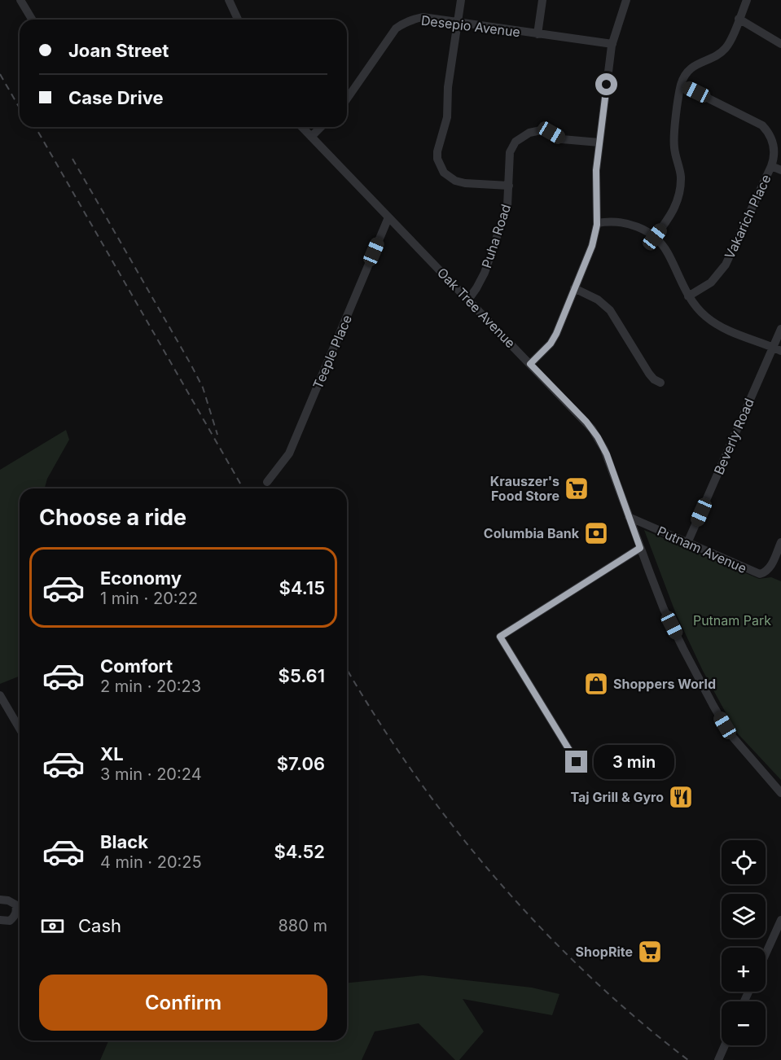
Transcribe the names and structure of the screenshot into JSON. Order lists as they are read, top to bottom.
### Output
{
  "streets": {
    "street": [
      "Desepio Avenue",
      "Vakarich Place",
      "Puha Road",
      "Oak Tree Avenue",
      "Teeple Place",
      "Beverly Road",
      "Putnam Avenue"
    ]
  },
  "crossings": [
    ["Puha Road", "Oak Tree Avenue"],
    ["Oak Tree Avenue", "Teeple Place"],
    ["Oak Tree Avenue", "Putnam Avenue"],
    ["Beverly Road", "Putnam Avenue"]
  ],
  "parks": ["Putnam Park"],
  "places": {
    "supermarket": ["Krauszer's Food Store", "ShopRite"],
    "bank": ["Columbia Bank"],
    "shop": ["Shoppers World"],
    "restaurant": ["Taj Grill & Gyro"]
  },
  "page": {
    "banner": ["Joan Street", "Case Drive"],
    "heading": "Choose a ride",
    "list": [
      {
        "name": "Economy",
        "note": "1 min · 20:22",
        "value": "$4.15"
      },
      {
        "name": "Comfort",
        "note": "2 min · 20:23",
        "value": "$5.61"
      },
      {
        "name": "XL",
        "note": "3 min · 20:24",
        "value": "$7.06"
      },
      {
        "name": "Black",
        "note": "4 min · 20:25",
        "value": "$4.52"
      }
    ],
    "bubble": "3 min",
    "map_buttons": ["+", "−"],
    "pay": ["Cash", "880 m"],
    "buttons": "Confirm"
  }
}
